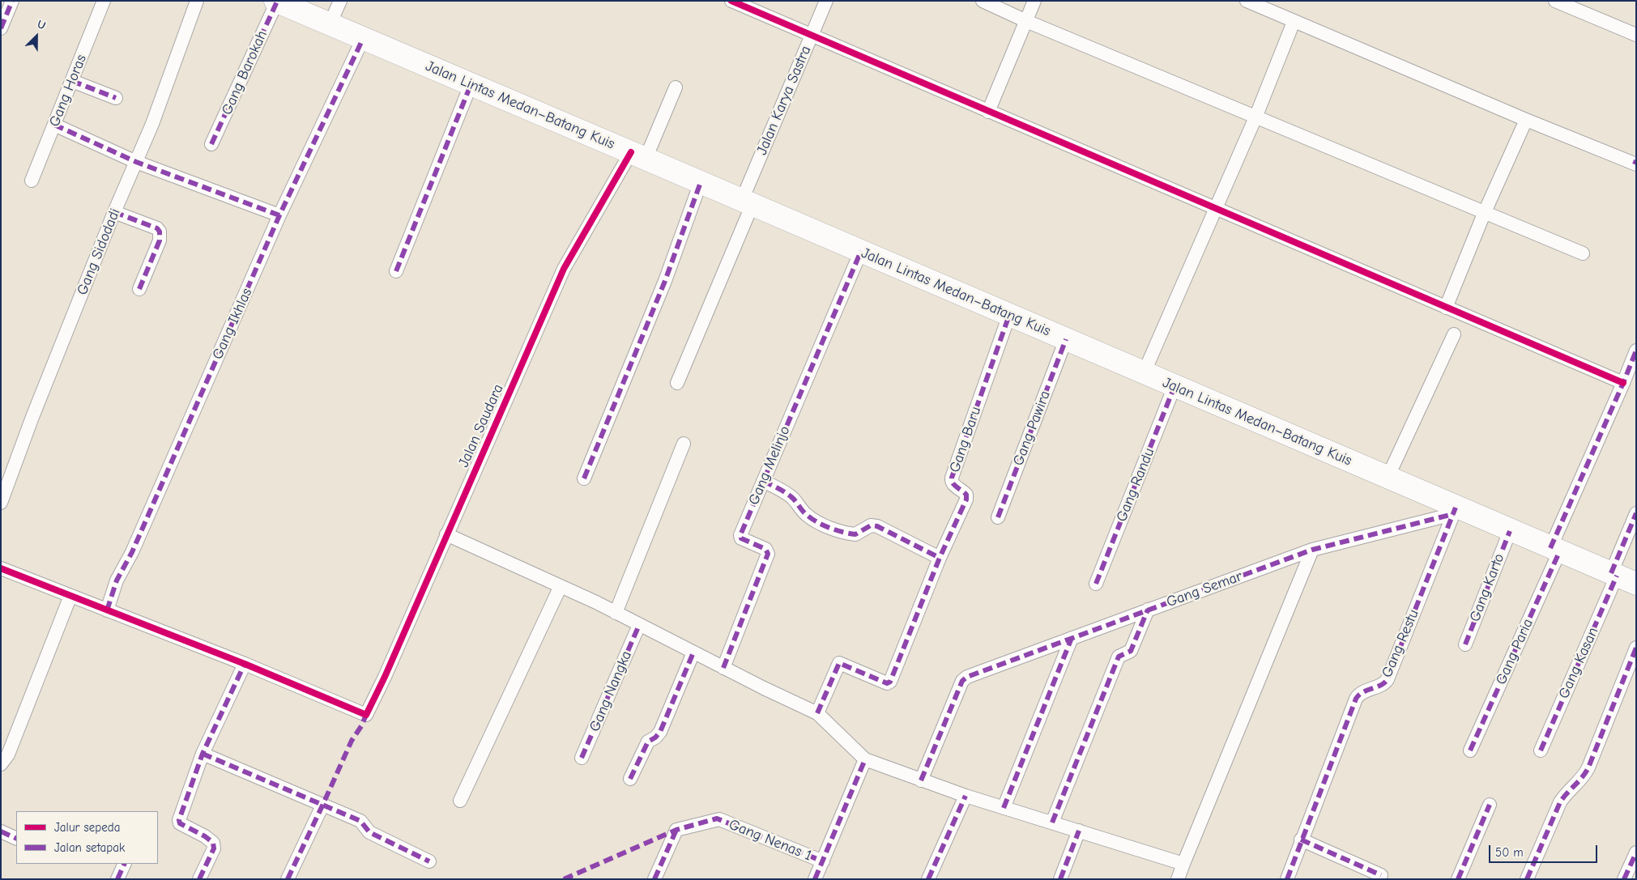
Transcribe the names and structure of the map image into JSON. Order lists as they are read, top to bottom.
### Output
{
  "streets": {
    "highway": ["Jalan Lintas Medan–Batang Kuis"],
    "street": [
      "Gang Barokah",
      "Gang Horas",
      "Jalan Karya Sastra",
      "Gang Sidodadi",
      "Gang Ikhlas",
      "Jalan Saudara",
      "Gang Pawira",
      "Gang Baru",
      "Gang Melinjo",
      "Gang Randu",
      "Gang Karto",
      "Gang Semar",
      "Gang Restu",
      "Gang Paria",
      "Gang Kasan",
      "Gang Nangka",
      "Gang Nenas 1"
    ]
  },
  "crossings": [
    ["Gang Barokah", "Jalan Lintas Medan–Batang Kuis"],
    ["Jalan Karya Sastra", "Jalan Lintas Medan–Batang Kuis"],
    ["Jalan Lintas Medan–Batang Kuis", "Gang Ikhlas"],
    ["Jalan Lintas Medan–Batang Kuis", "Jalan Saudara"],
    ["Jalan Lintas Medan–Batang Kuis", "Gang Pawira"],
    ["Jalan Lintas Medan–Batang Kuis", "Gang Baru"],
    ["Jalan Lintas Medan–Batang Kuis", "Gang Melinjo"],
    ["Jalan Lintas Medan–Batang Kuis", "Gang Randu"],
    ["Jalan Lintas Medan–Batang Kuis", "Gang Karto"],
    ["Jalan Lintas Medan–Batang Kuis", "Gang Semar"],
    ["Jalan Lintas Medan–Batang Kuis", "Gang Restu"],
    ["Jalan Lintas Medan–Batang Kuis", "Gang Paria"],
    ["Jalan Lintas Medan–Batang Kuis", "Gang Kasan"],
    ["Gang Semar", "Gang Restu"]
  ],
  "legend": ["Jalur sepeda", "Jalan setapak"],
  "scale_bar": "50 m",
  "north": "top right"
}
